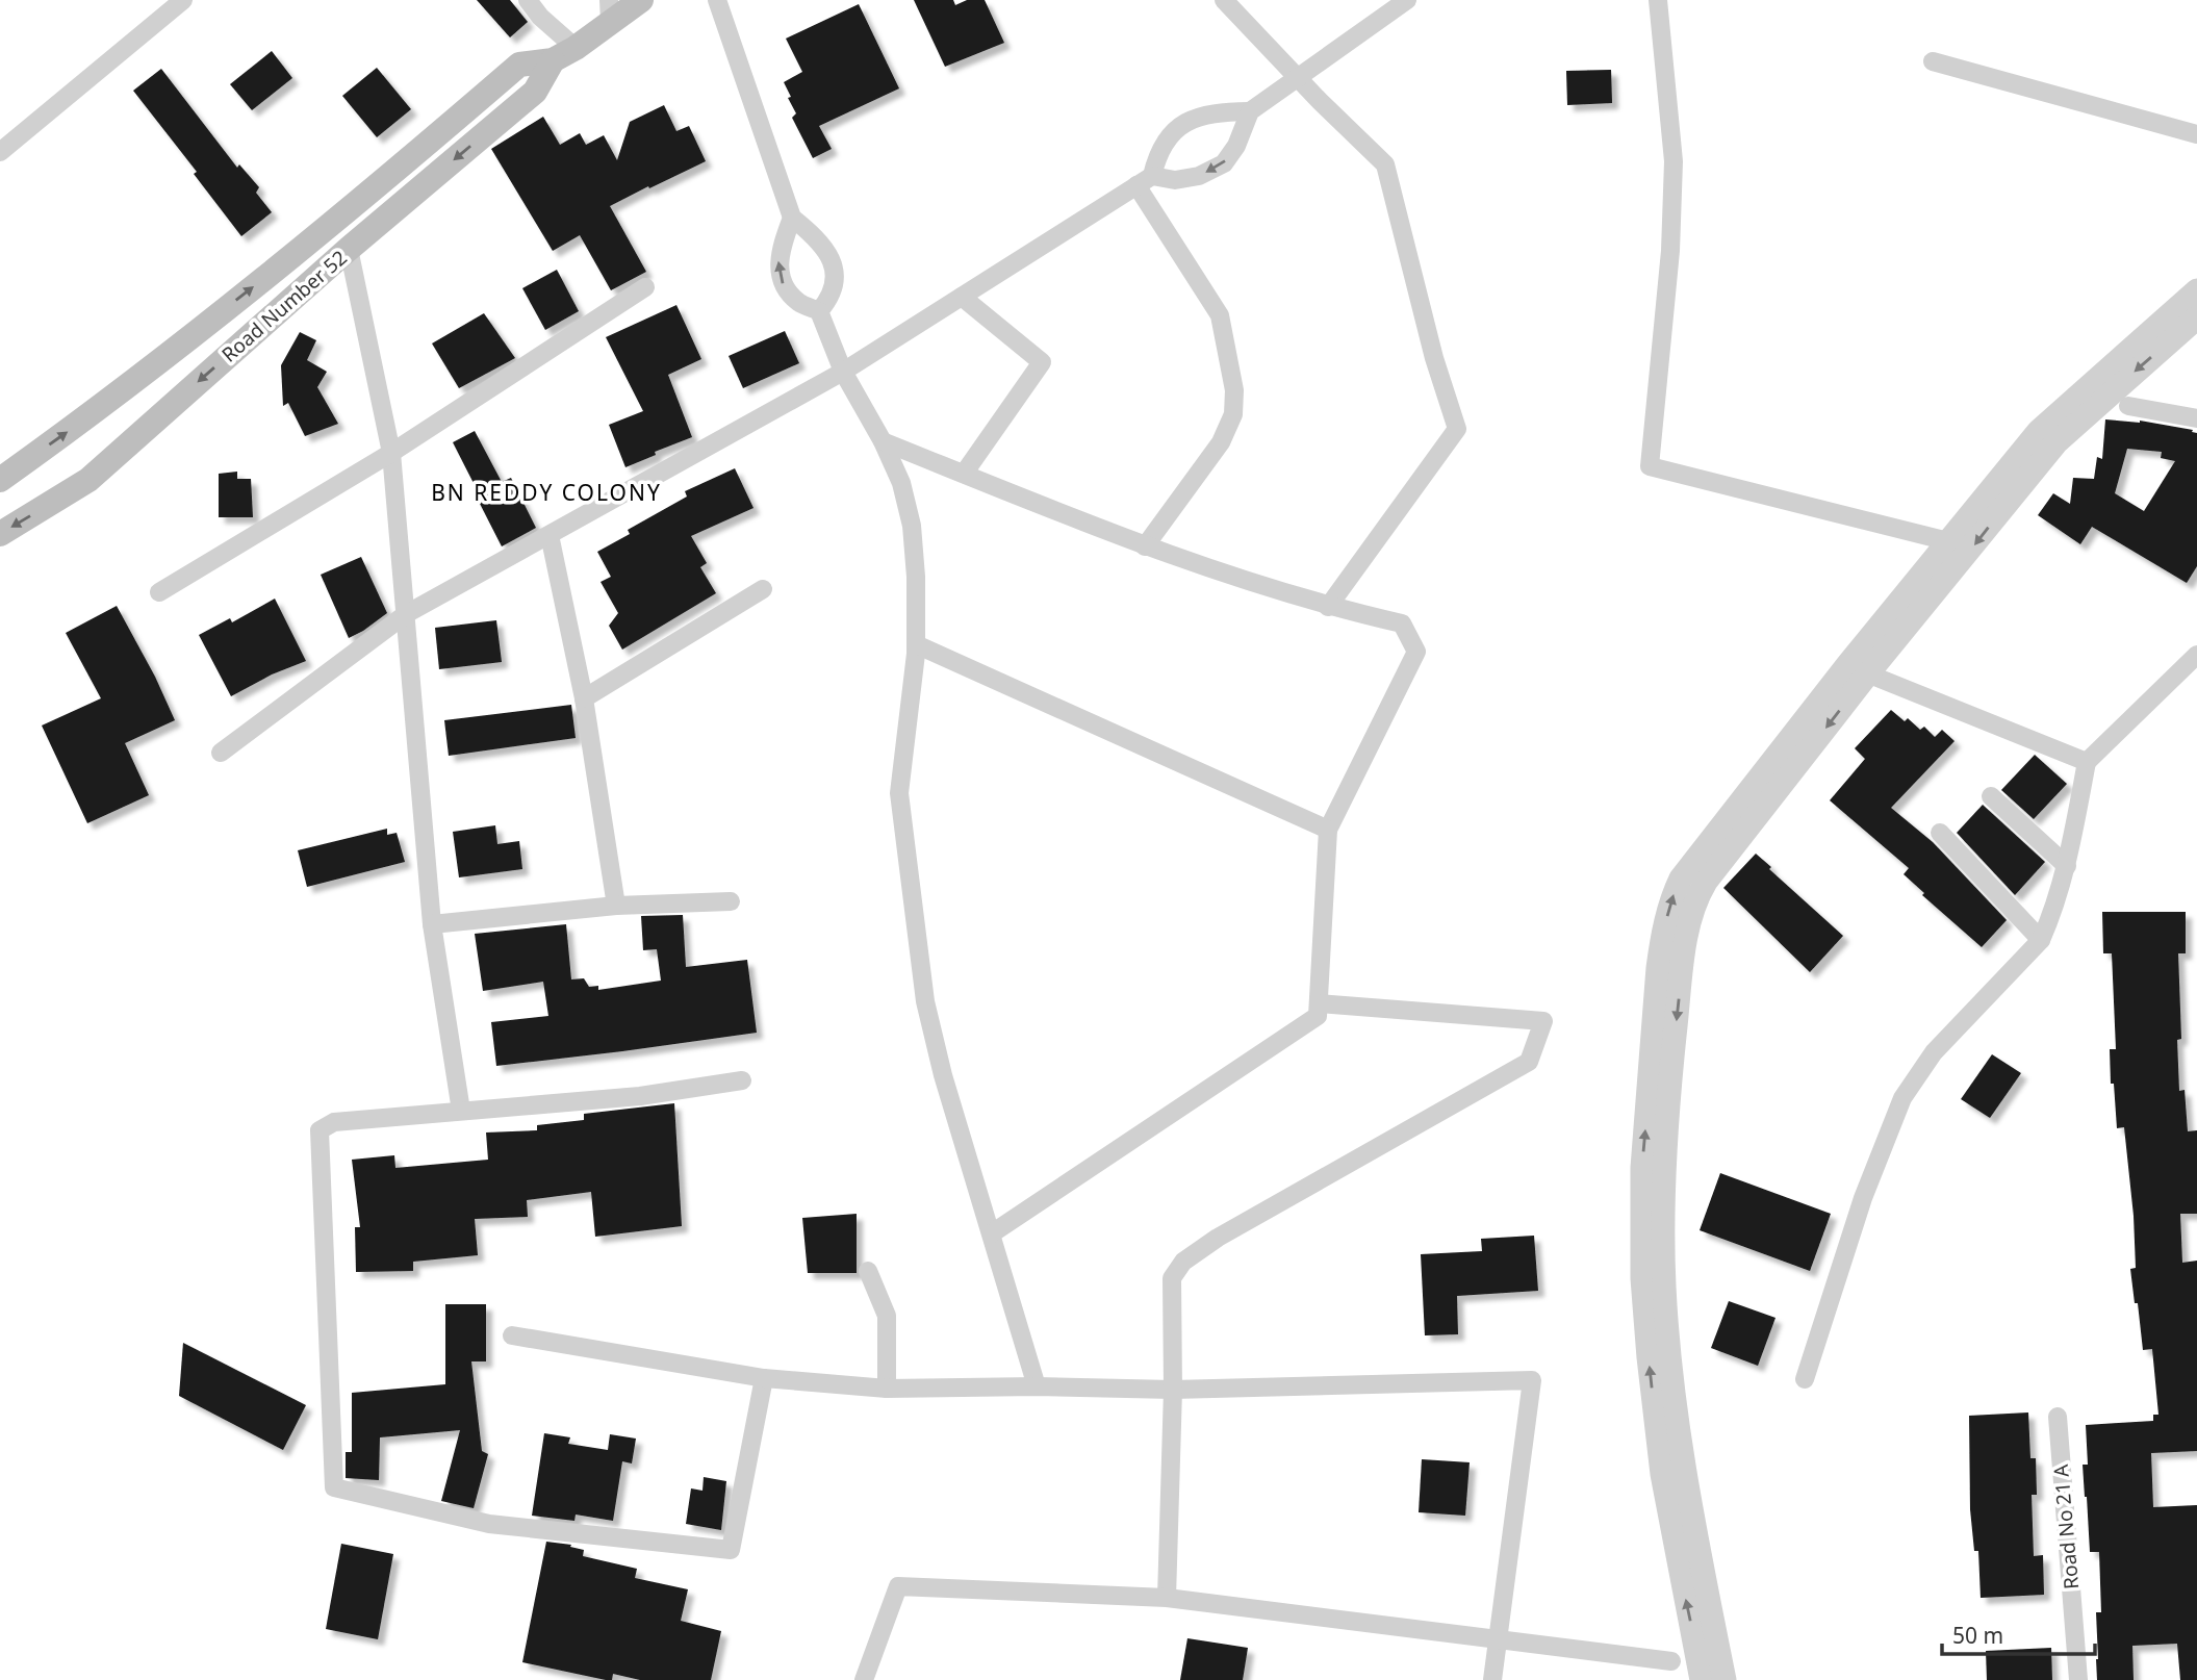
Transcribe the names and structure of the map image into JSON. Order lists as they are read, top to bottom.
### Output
{
  "streets": {
    "main road": ["Road Number 52"],
    "street": ["Road No 21 A"]
  },
  "districts": ["BN REDDY COLONY"],
  "scale_bar": "50 m"
}
